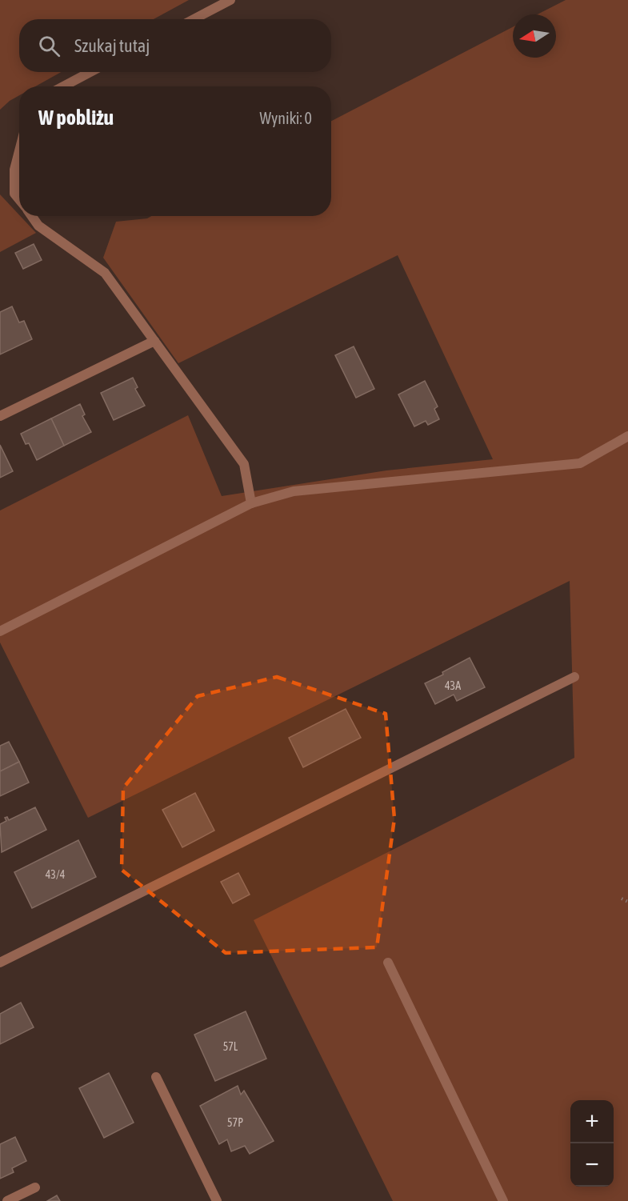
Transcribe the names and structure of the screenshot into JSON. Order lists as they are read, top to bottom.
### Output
{
  "house_numbers": [
    "43A",
    "43/4",
    "57L",
    "57P"
  ],
  "north": "left",
  "page": {
    "search": "Szukaj tutaj",
    "heading": ["W pobliżu", "Wyniki: 0"],
    "map_buttons": ["+", "−"]
  }
}
